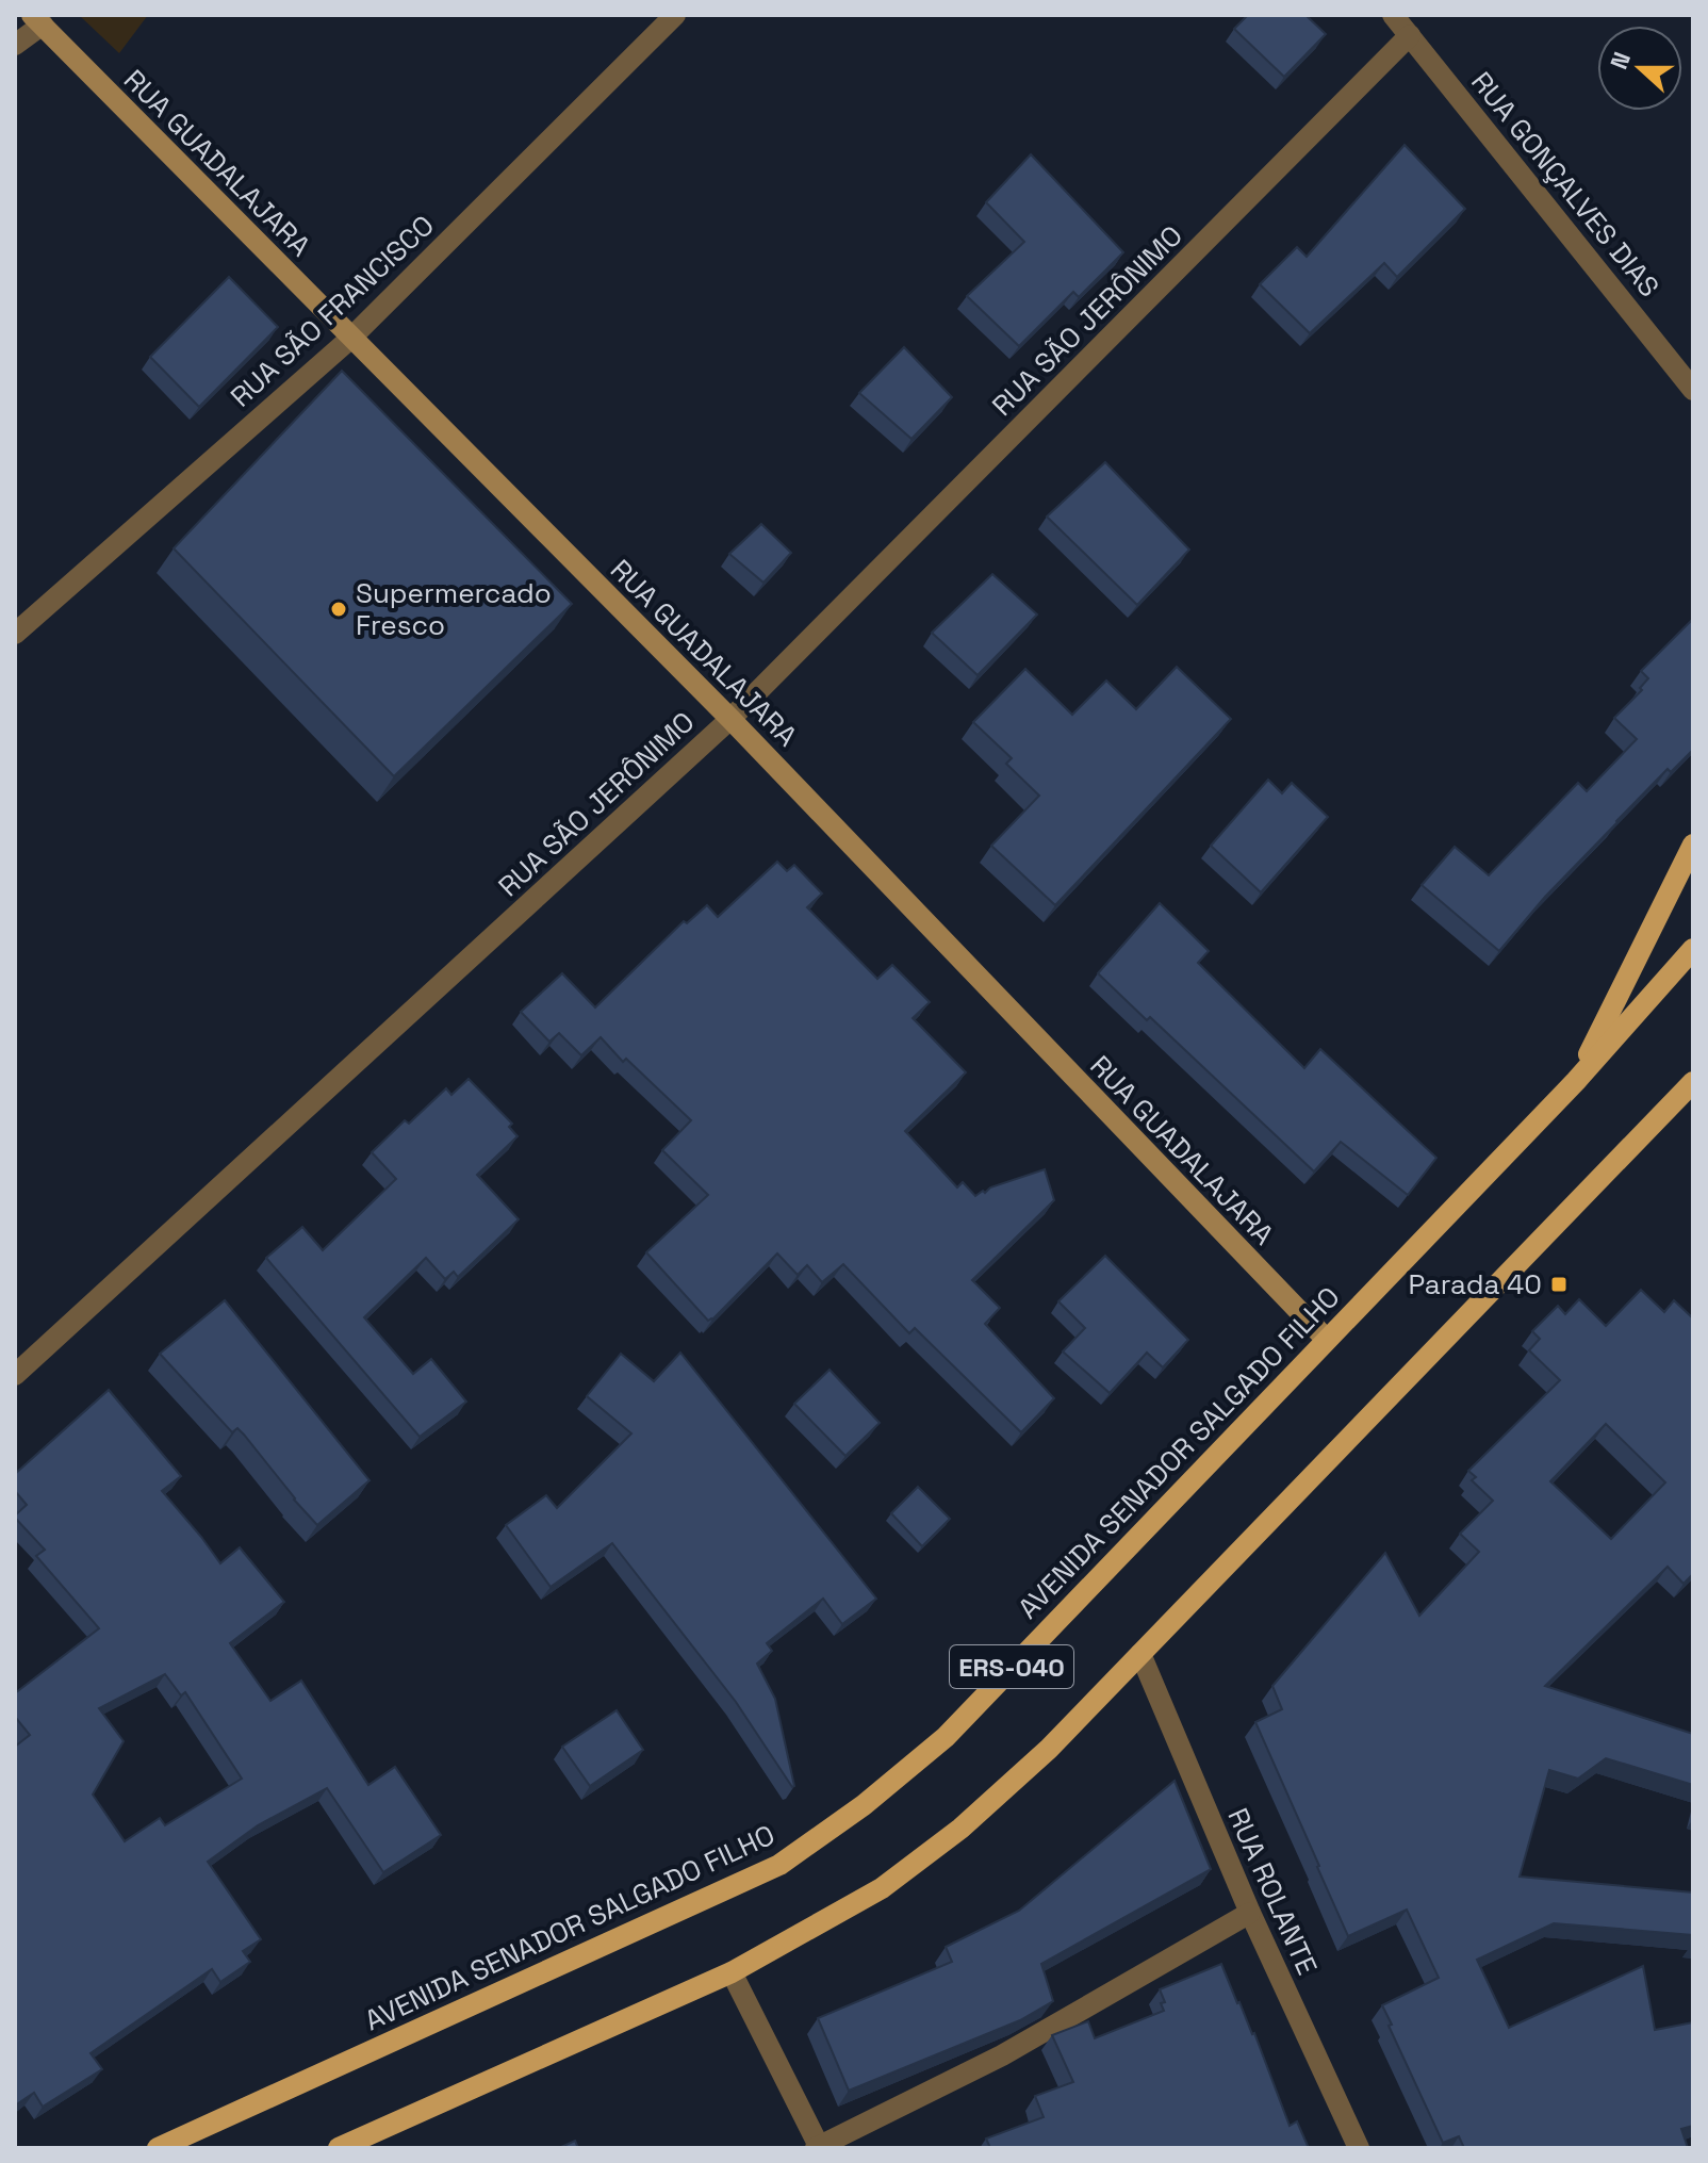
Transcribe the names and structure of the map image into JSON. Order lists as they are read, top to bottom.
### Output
{
  "streets": {
    "main road": ["AVENIDA SENADOR SALGADO FILHO", "ERS-040"],
    "street": [
      "RUA GUADALAJARA",
      "RUA GONÇALVES DIAS",
      "RUA SÃO FRANCISCO",
      "RUA SÃO JERÔNIMO",
      "RUA ROLANTE"
    ]
  },
  "crossings": [
    ["RUA GUADALAJARA", "RUA SÃO FRANCISCO"],
    ["RUA GUADALAJARA", "RUA SÃO JERÔNIMO"],
    ["RUA GUADALAJARA", "AVENIDA SENADOR SALGADO FILHO"],
    ["RUA GONÇALVES DIAS", "RUA SÃO JERÔNIMO"],
    ["ERS-040", "RUA ROLANTE"]
  ],
  "places": {
    "other": ["Supermercado Fresco"],
    "transit": ["Parada 40"]
  },
  "north": "left"
}
